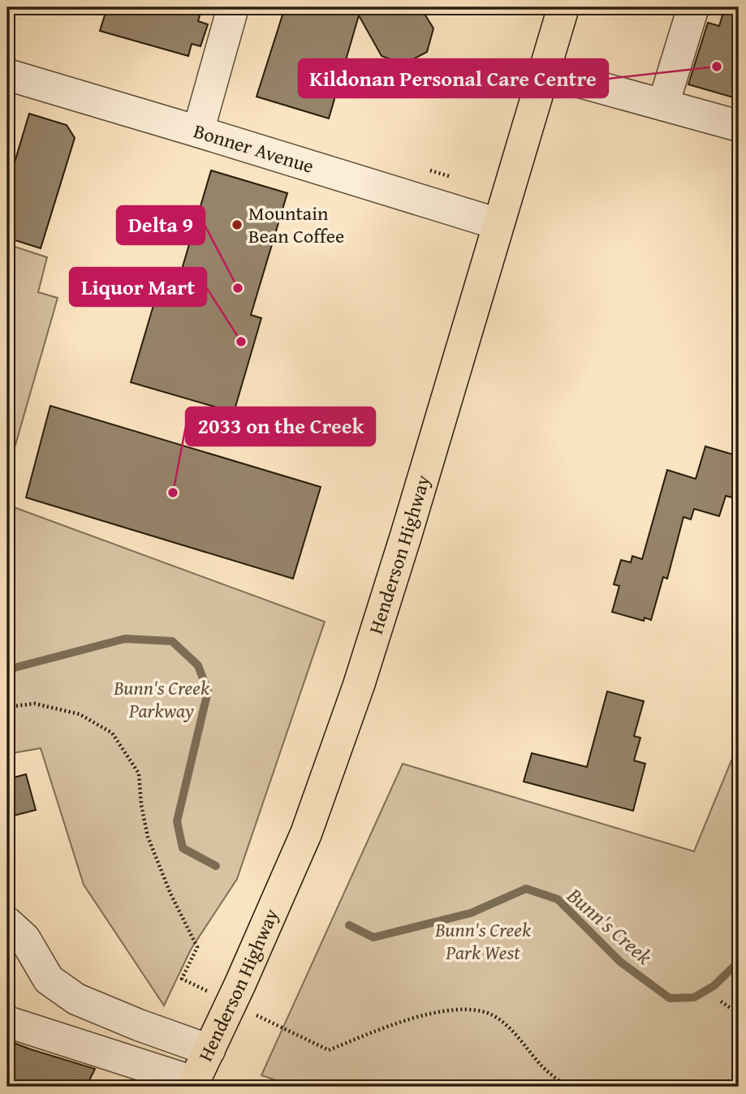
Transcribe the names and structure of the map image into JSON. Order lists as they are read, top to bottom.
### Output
{
  "streets": {
    "main road": ["Henderson Highway"],
    "street": ["Bonner Avenue"]
  },
  "crossings": [
    ["Bonner Avenue", "Henderson Highway"]
  ],
  "water": ["Bunn's Creek"],
  "parks": ["Bunn's Creek Parkway", "Bunn's Creek Park West"],
  "places": [
    "Kildonan Personal Care Centre",
    "Mountain Bean Coffee",
    "Delta 9",
    "Liquor Mart",
    "2033 on the Creek"
  ]
}
